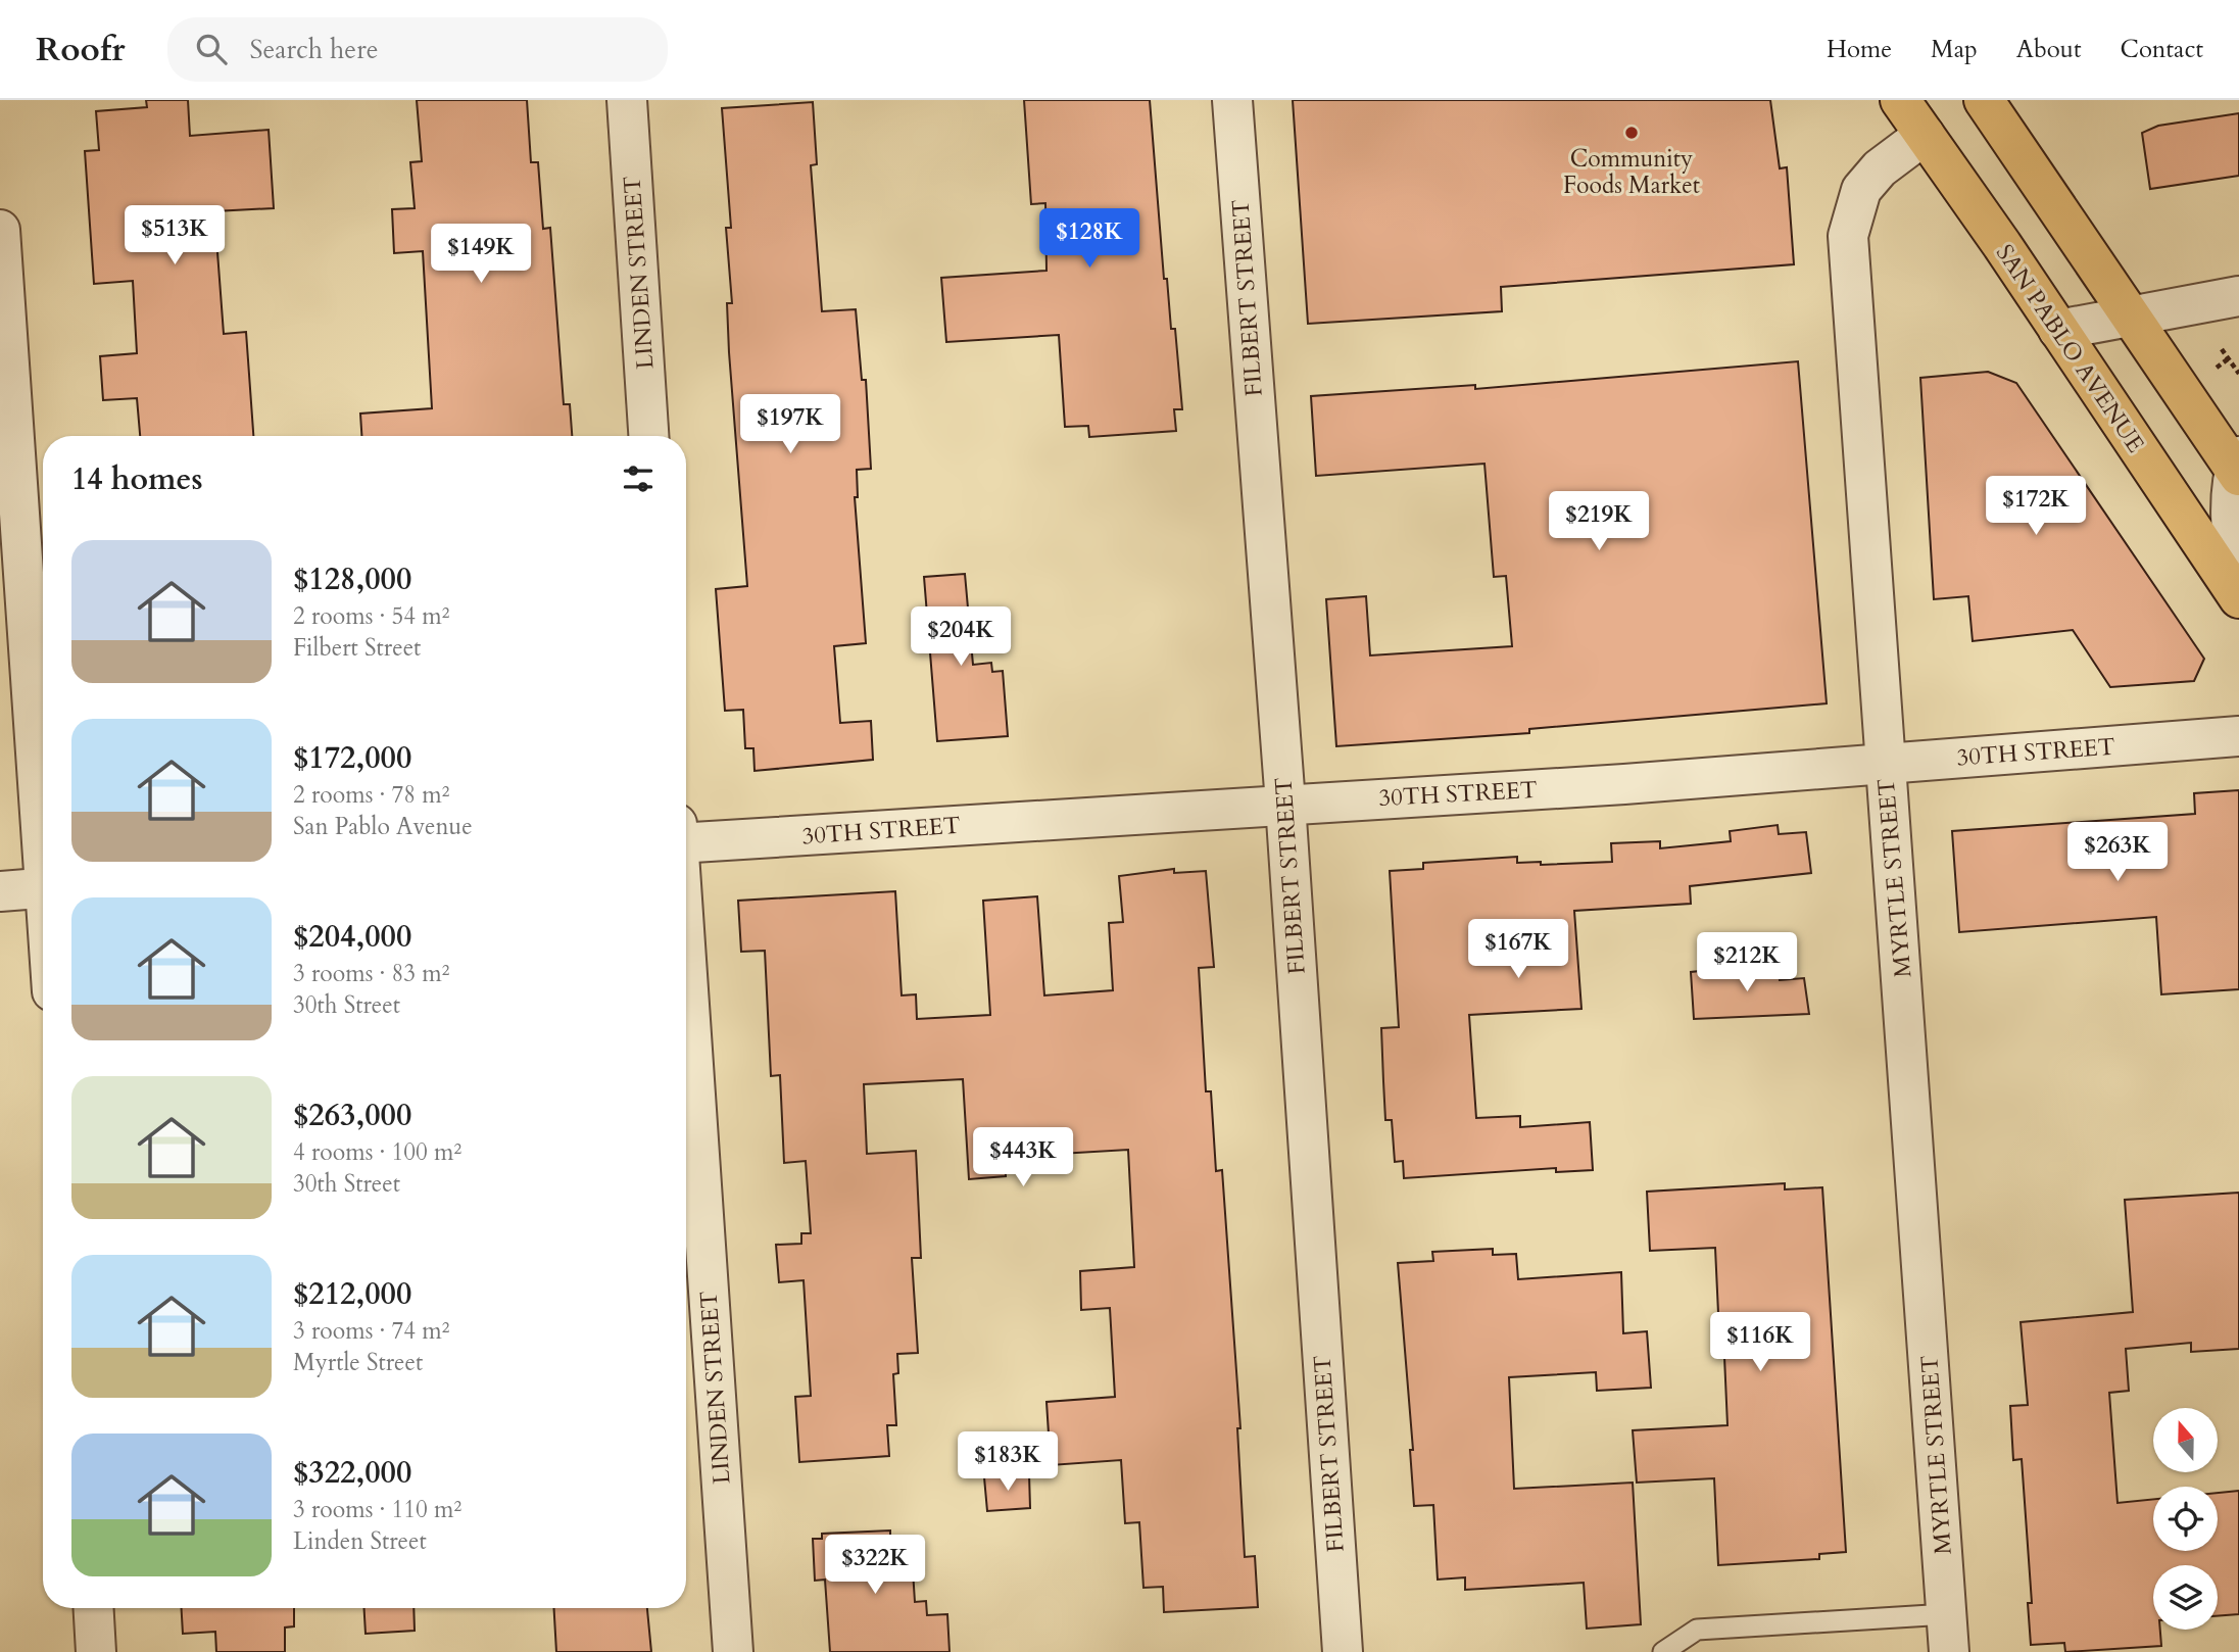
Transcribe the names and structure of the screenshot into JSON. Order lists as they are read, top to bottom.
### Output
{
  "streets": {
    "main road": ["SAN PABLO AVENUE"],
    "street": [
      "LINDEN STREET",
      "FILBERT STREET",
      "30TH STREET",
      "MYRTLE STREET"
    ]
  },
  "crossings": [
    ["FILBERT STREET", "30TH STREET"],
    ["SAN PABLO AVENUE", "MYRTLE STREET"],
    ["30TH STREET", "MYRTLE STREET"]
  ],
  "places": ["Community Foods Market"],
  "north": "top",
  "page": {
    "header": "Roofr",
    "search": "Search here",
    "nav": [
      "Home",
      "Map",
      "About",
      "Contact"
    ],
    "price": [
      "$513K",
      "$128K",
      "$149K",
      "$197K",
      "$172K",
      "$219K",
      "$204K",
      "$263K",
      "$167K",
      "$212K",
      "$443K",
      "$116K",
      "$183K",
      "$322K"
    ],
    "heading": "14 homes",
    "list": [
      {
        "name": "$128,000",
        "note": "2 rooms · 54 m² · Filbert Street"
      },
      {
        "name": "$172,000",
        "note": "2 rooms · 78 m² · San Pablo Avenue"
      },
      {
        "name": "$204,000",
        "note": "3 rooms · 83 m² · 30th Street"
      },
      {
        "name": "$263,000",
        "note": "4 rooms · 100 m² · 30th Street"
      },
      {
        "name": "$212,000",
        "note": "3 rooms · 74 m² · Myrtle Street"
      },
      {
        "name": "$322,000",
        "note": "3 rooms · 110 m² · Linden Street"
      }
    ]
  }
}
